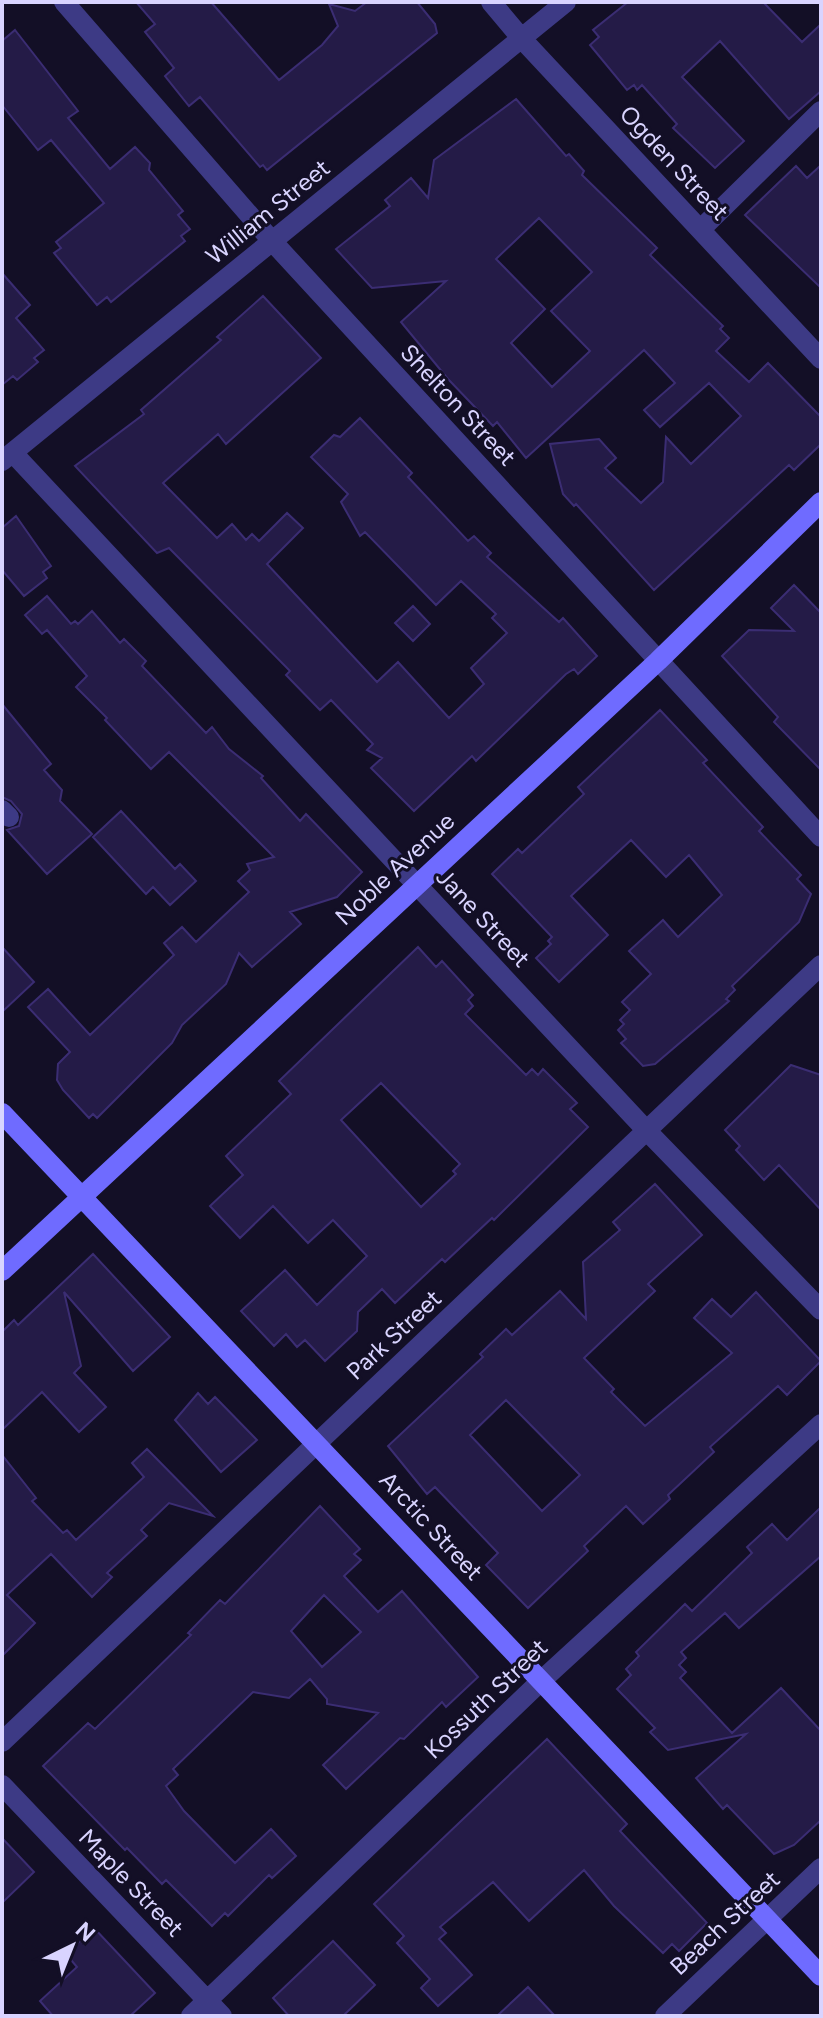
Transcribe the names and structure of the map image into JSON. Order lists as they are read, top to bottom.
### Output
{
  "streets": {
    "main road": ["Noble Avenue", "Arctic Street"],
    "street": [
      "Ogden Street",
      "William Street",
      "Shelton Street",
      "Jane Street",
      "Park Street",
      "Kossuth Street",
      "Maple Street",
      "Beach Street"
    ]
  },
  "crossings": [
    ["Ogden Street", "William Street"],
    ["William Street", "Shelton Street"],
    ["William Street", "Jane Street"],
    ["Shelton Street", "Noble Avenue"],
    ["Noble Avenue", "Jane Street"],
    ["Noble Avenue", "Arctic Street"],
    ["Jane Street", "Park Street"],
    ["Park Street", "Arctic Street"],
    ["Arctic Street", "Kossuth Street"],
    ["Arctic Street", "Beach Street"],
    ["Kossuth Street", "Maple Street"]
  ],
  "north": "top right"
}
